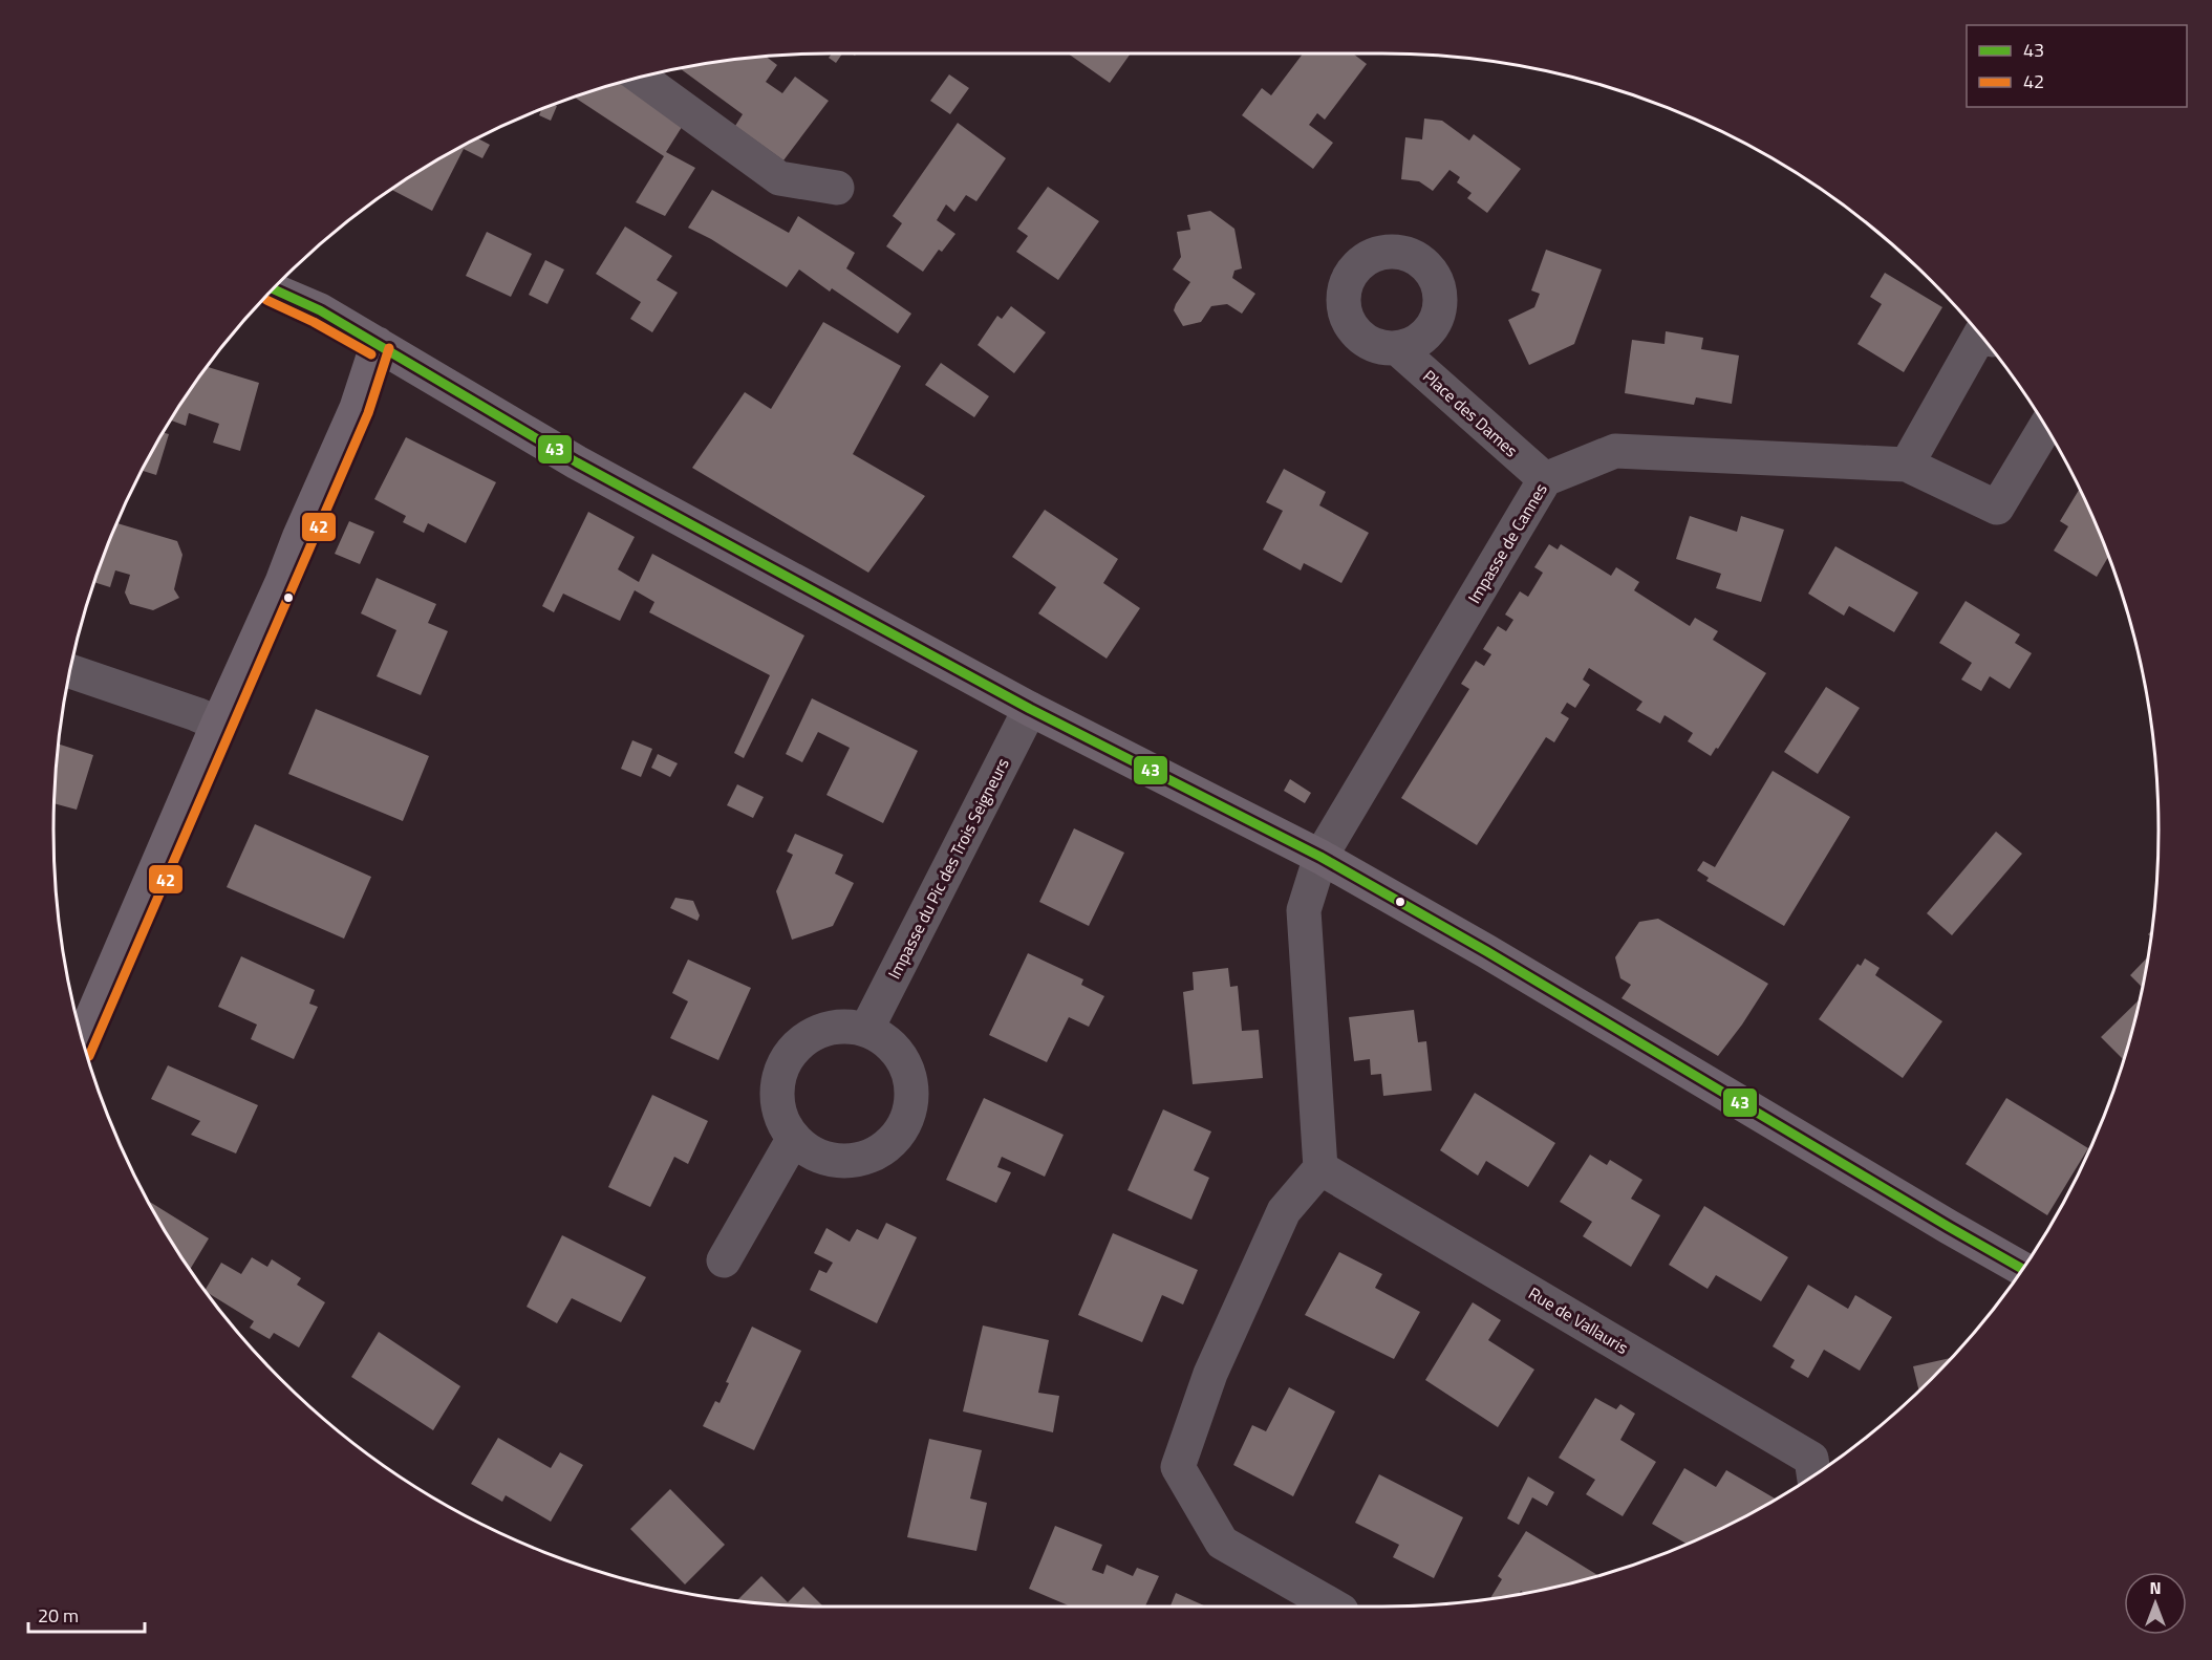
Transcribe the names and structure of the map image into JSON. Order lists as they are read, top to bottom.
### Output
{
  "streets": {
    "street": [
      "Place des Dames",
      "Impasse de Cannes",
      "Impasse du Pic des Trois Seigneurs",
      "Rue de Vallauris"
    ]
  },
  "crossings": [
    ["Place des Dames", "Impasse de Cannes"]
  ],
  "lines": ["transit line 43", "transit line 42"],
  "legend": ["43", "42"],
  "scale_bar": "20 m",
  "north": "top"
}
